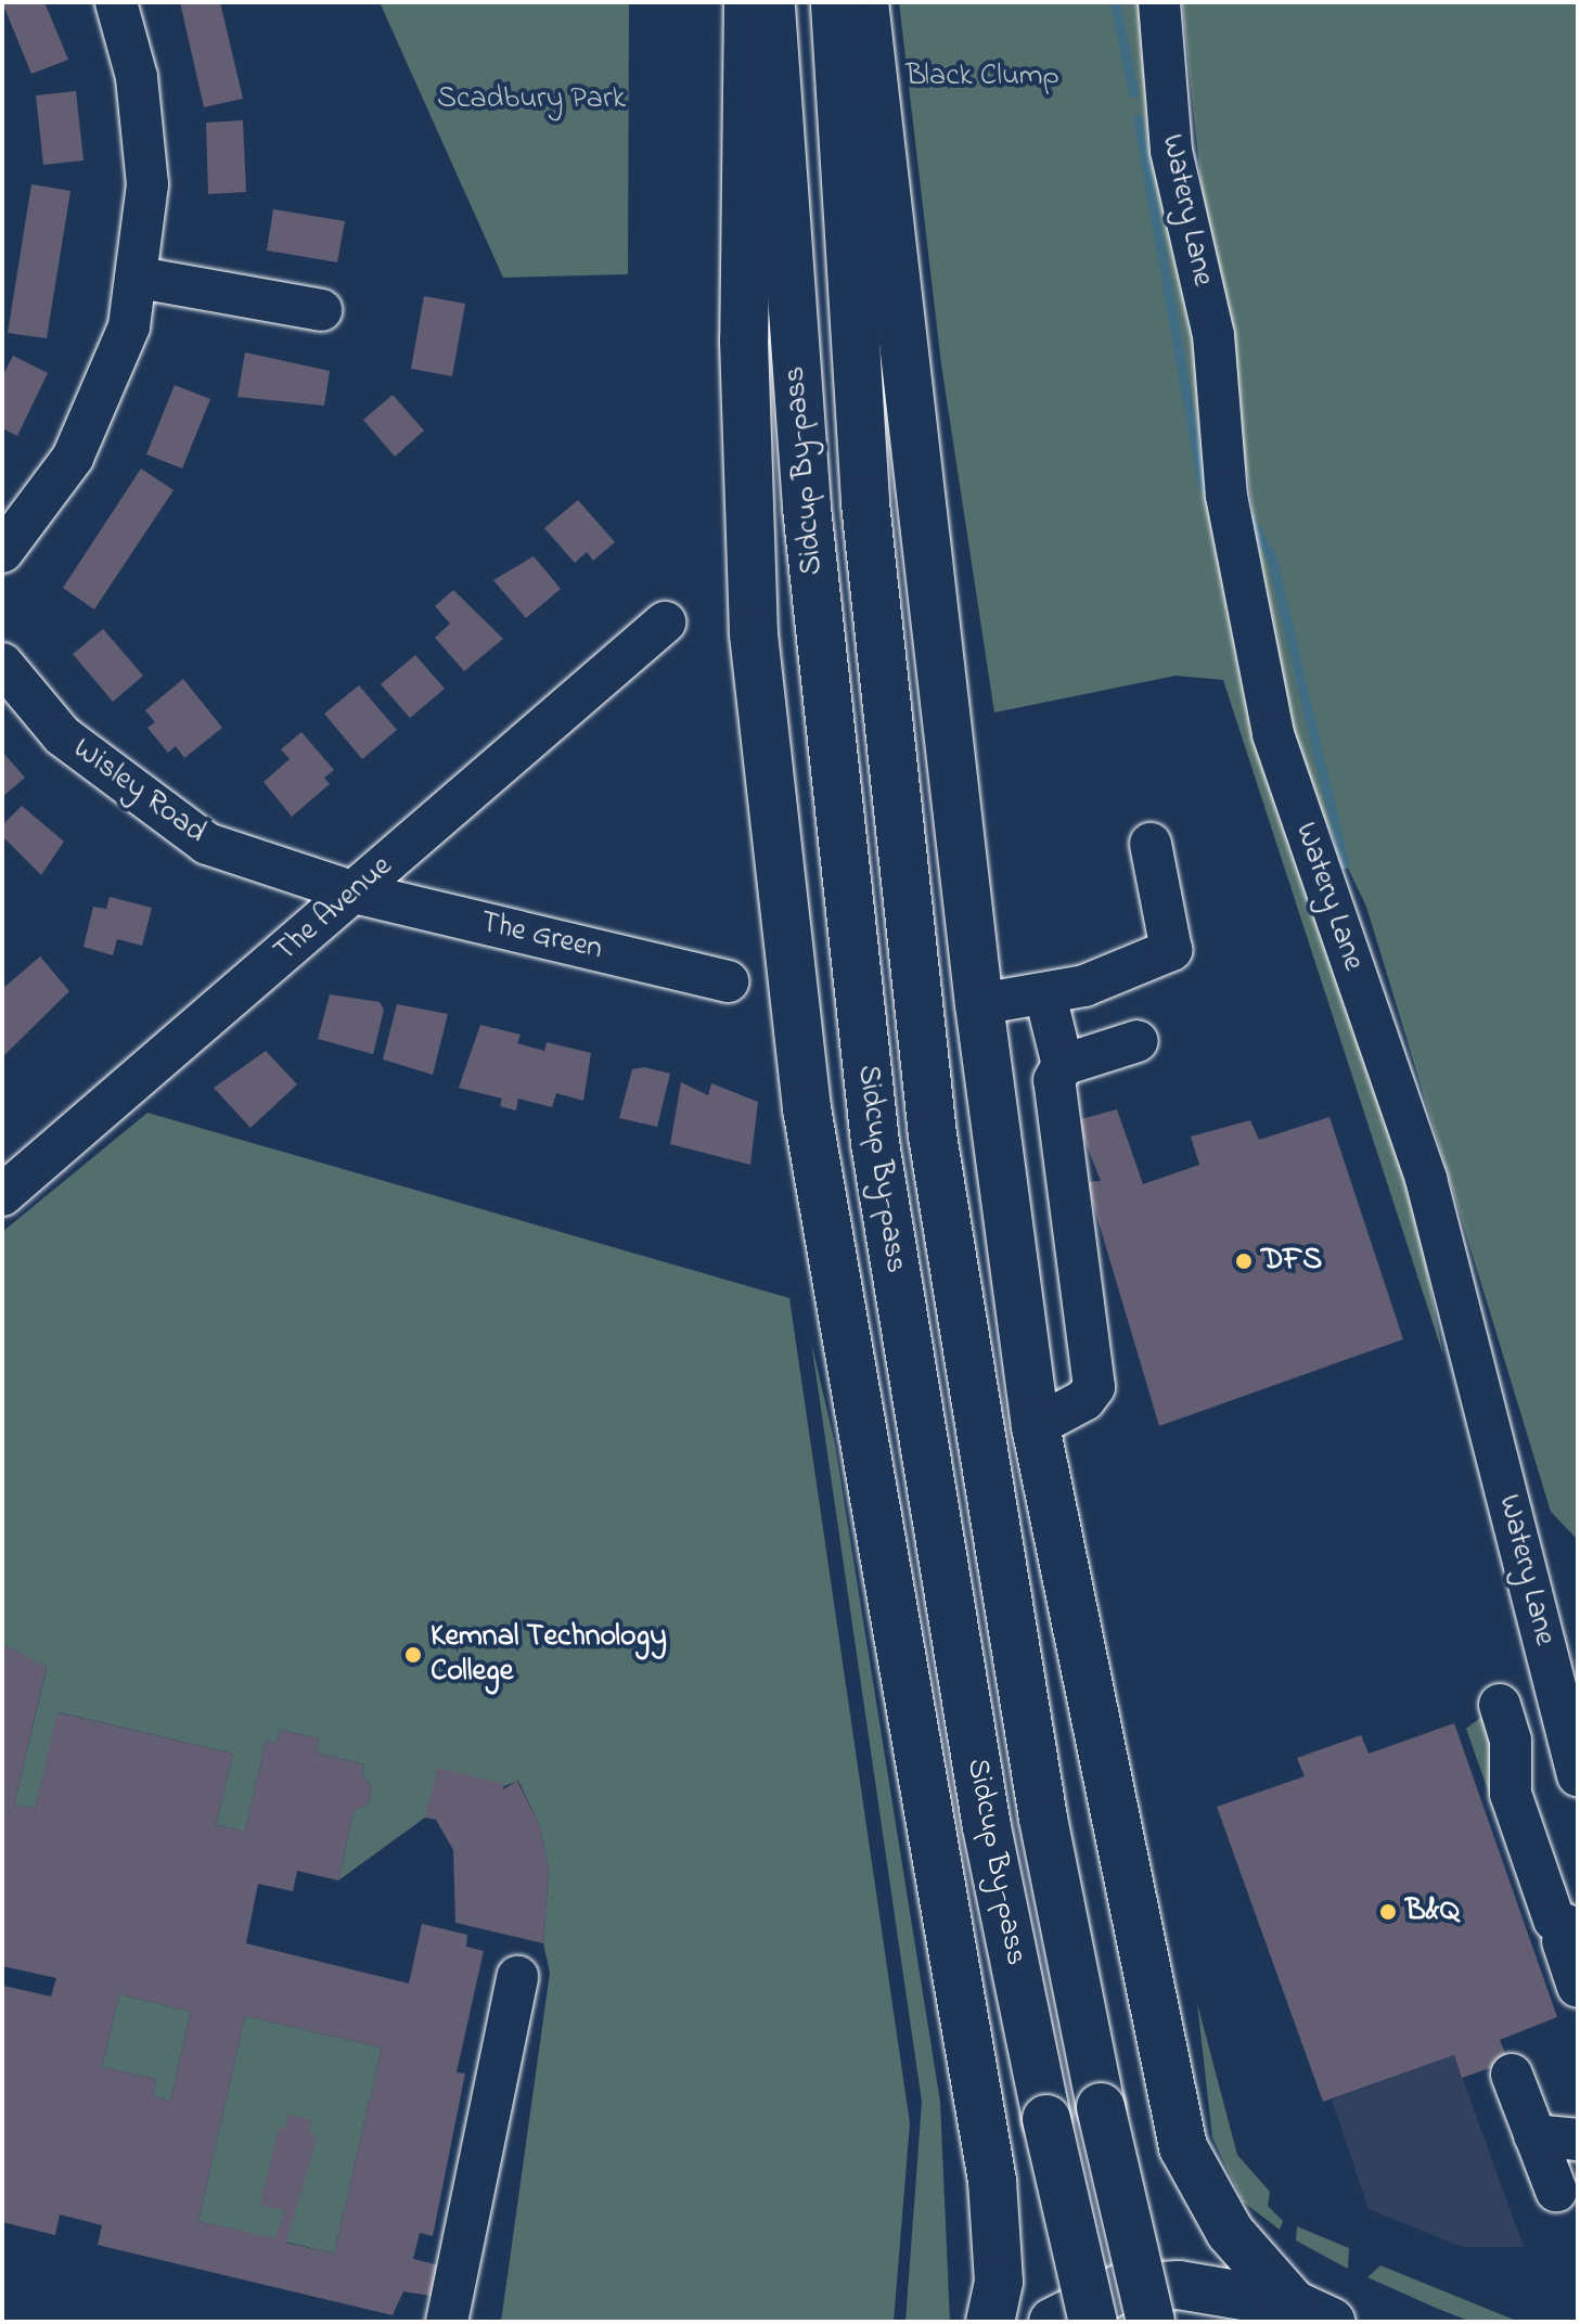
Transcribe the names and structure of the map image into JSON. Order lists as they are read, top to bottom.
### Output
{
  "streets": {
    "main road": ["Sidcup By-pass"],
    "street": [
      "Watery Lane",
      "Wisley Road",
      "The Avenue",
      "The Green"
    ]
  },
  "crossings": [
    ["Wisley Road", "The Avenue"],
    ["Wisley Road", "The Green"],
    ["The Avenue", "The Green"]
  ],
  "parks": ["Black Clump", "Scadbury Park"],
  "places": ["DFS", "Kemnal Technology College", "B&Q"]
}
